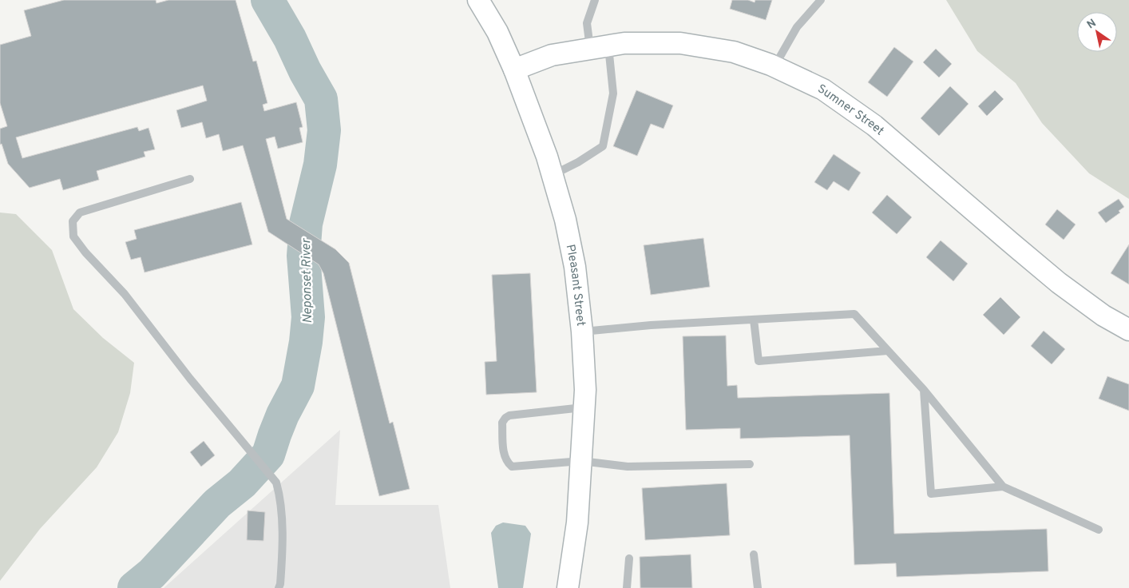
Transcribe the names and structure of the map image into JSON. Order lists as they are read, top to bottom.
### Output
{
  "streets": {
    "street": ["Sumner Street", "Pleasant Street"]
  },
  "crossings": [
    ["Sumner Street", "Pleasant Street"]
  ],
  "water": ["Neponset River"],
  "north": "top left"
}
